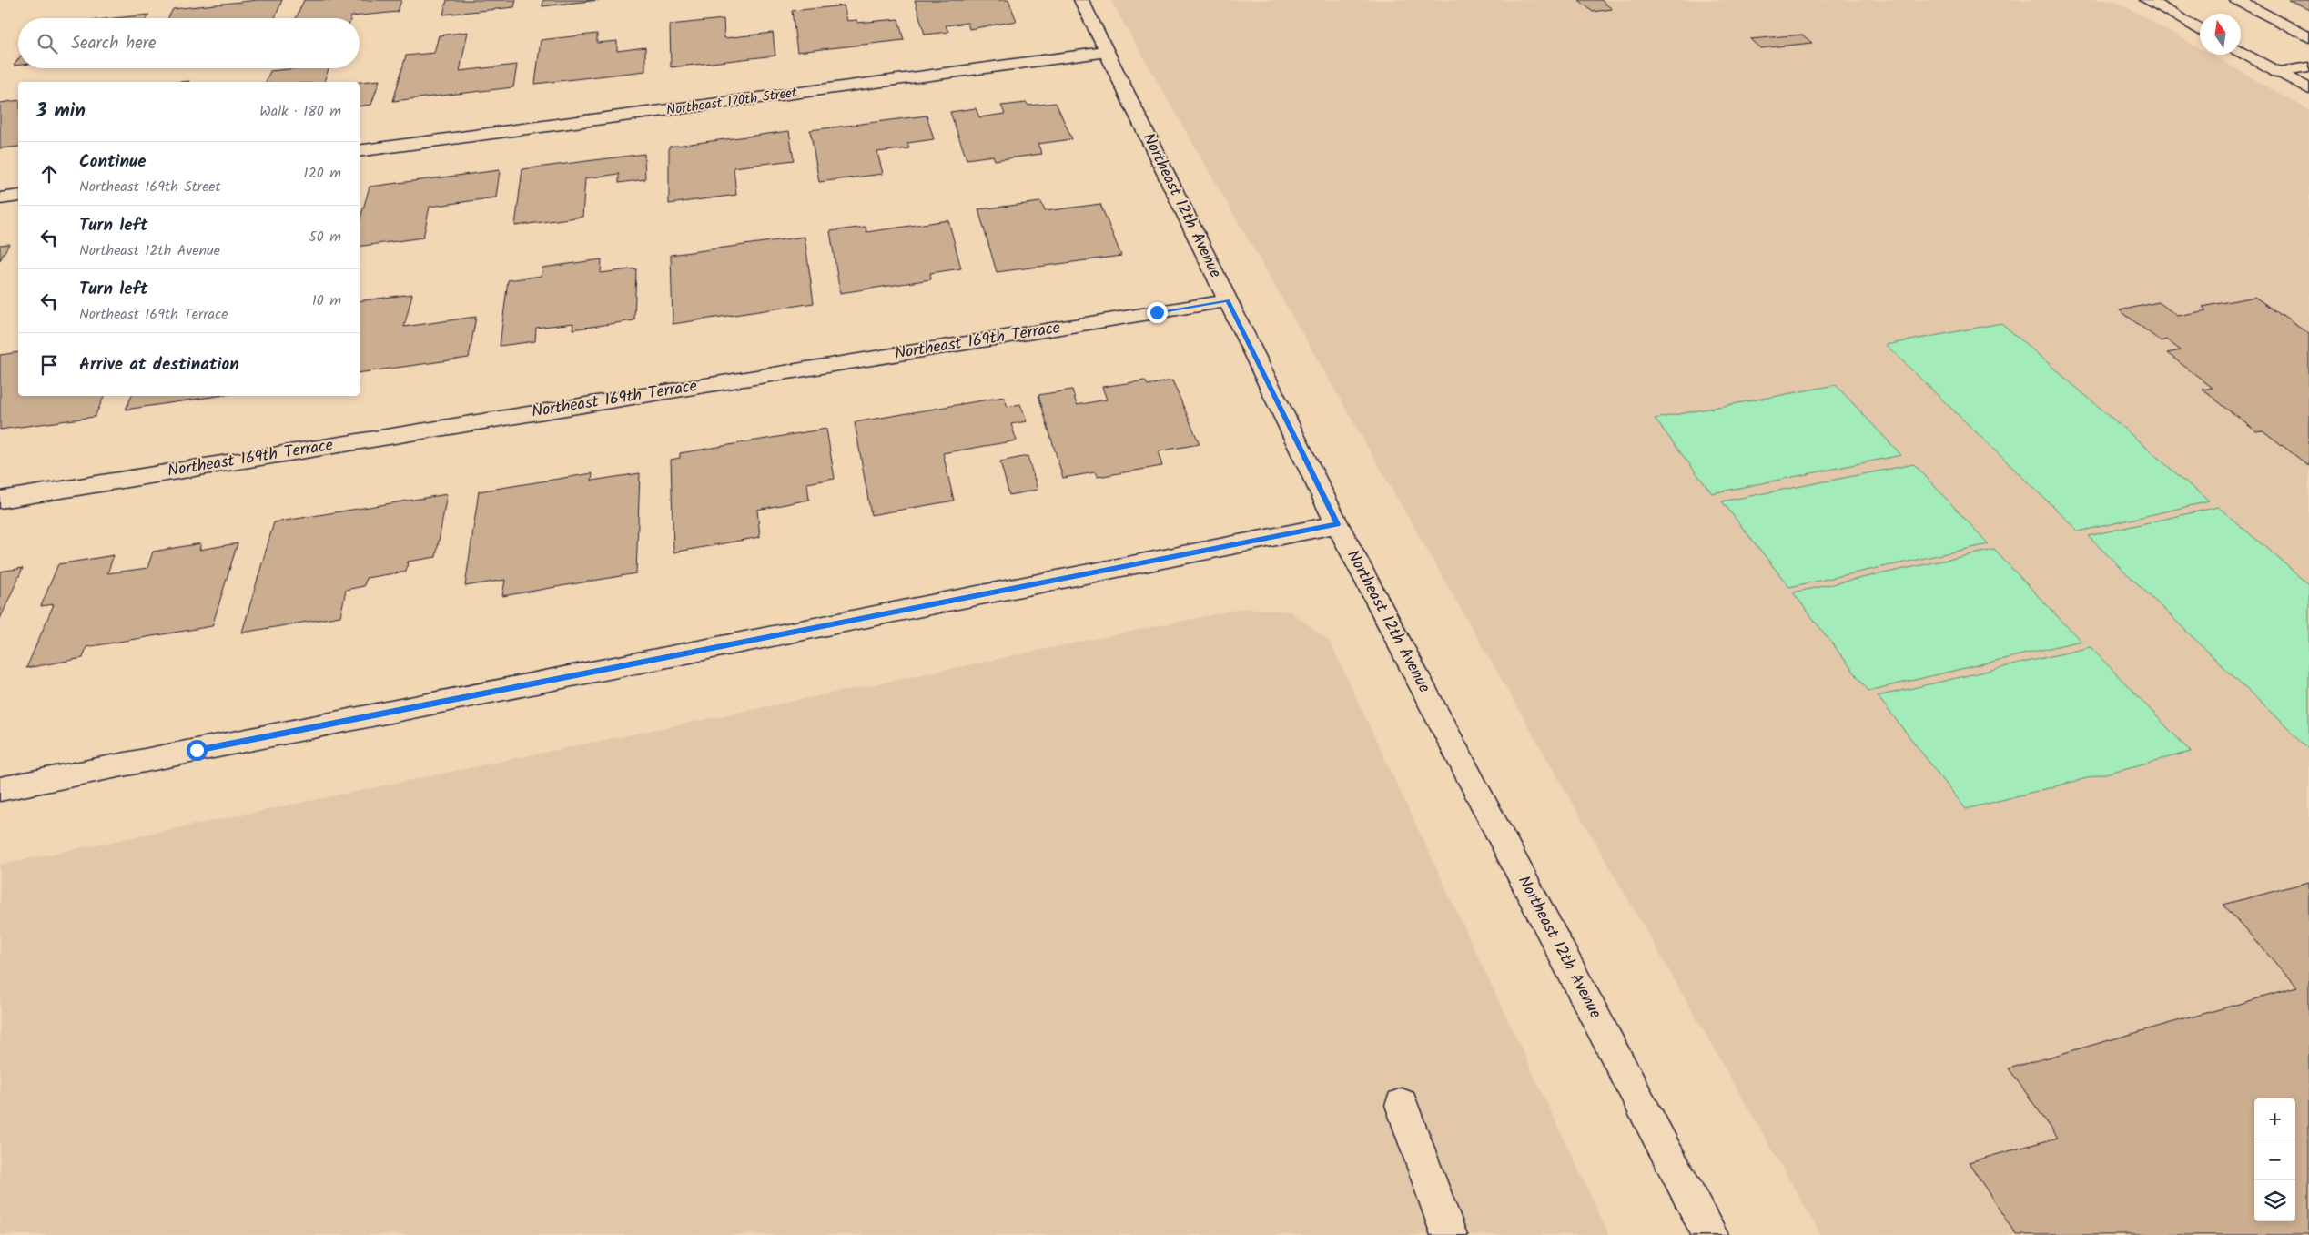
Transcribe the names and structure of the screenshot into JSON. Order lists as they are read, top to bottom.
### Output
{
  "streets": {
    "street": ["Northeast 170th Street", "Northeast 12th Avenue", "Northeast 169th Terrace"]
  },
  "crossings": [
    ["Northeast 170th Street", "Northeast 12th Avenue"],
    ["Northeast 12th Avenue", "Northeast 169th Terrace"]
  ],
  "north": "top",
  "page": {
    "search": "Search here",
    "heading": ["3 min", "Walk · 180 m"],
    "list": [
      ["Continue", "Northeast 169th Street", "120 m"],
      ["Turn left", "Northeast 12th Avenue", "50 m"],
      ["Turn left", "Northeast 169th Terrace", "10 m"],
      "Arrive at destination"
    ],
    "map_buttons": ["+", "−"]
  }
}
